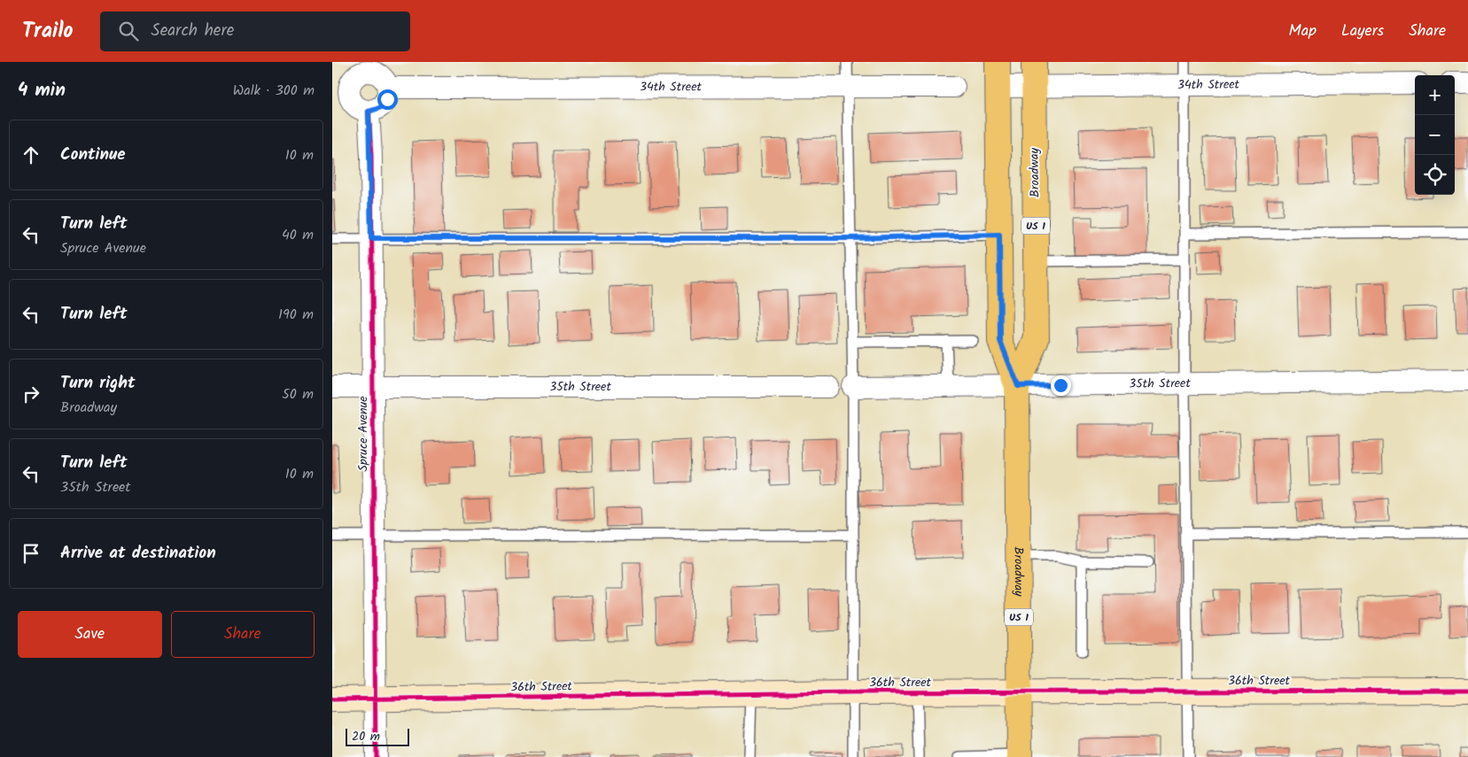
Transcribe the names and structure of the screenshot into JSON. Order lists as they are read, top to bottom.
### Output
{
  "streets": {
    "main road": ["Broadway", "US 1"],
    "street": [
      "34th Street",
      "35th Street",
      "Spruce Avenue",
      "36th Street"
    ]
  },
  "crossings": [
    ["34th Street", "Broadway"],
    ["34th Street", "Spruce Avenue"],
    ["Broadway", "35th Street"],
    ["Broadway", "36th Street"],
    ["35th Street", "Spruce Avenue"],
    ["Spruce Avenue", "36th Street"]
  ],
  "scale_bar": "20 m",
  "page": {
    "header": "Trailo",
    "search": "Search here",
    "nav": ["Map", "Layers", "Share"],
    "heading": ["4 min", "Walk · 300 m"],
    "map_buttons": ["+", "−"],
    "list": [
      ["Continue", "10 m"],
      ["Turn left", "Spruce Avenue", "40 m"],
      ["Turn left", "190 m"],
      ["Turn right", "Broadway", "50 m"],
      ["Turn left", "35th Street", "10 m"],
      "Arrive at destination"
    ],
    "buttons": ["Save", "Share"],
    "scale": "20 m"
  }
}
